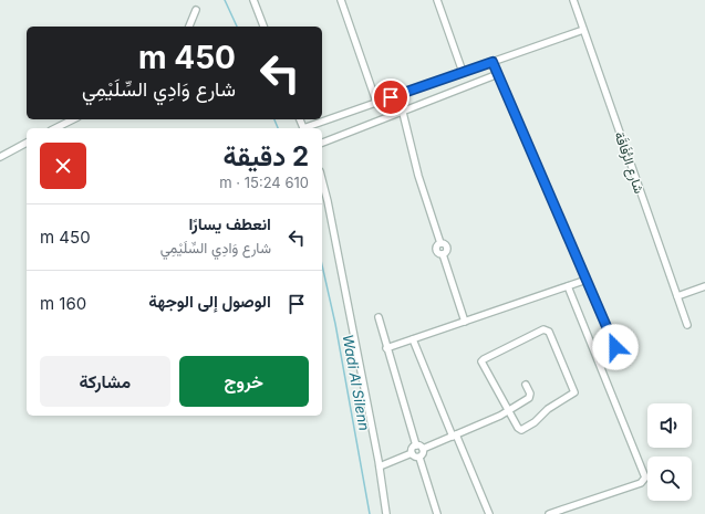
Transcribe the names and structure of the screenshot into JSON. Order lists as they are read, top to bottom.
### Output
{
  "streets": {
    "street": ["شارع الرُّفَاقَة"]
  },
  "water": ["Wadi Al Silenn"],
  "page": {
    "turn": ["450 m", "شارع وَادِي السِّلَيْمِي"],
    "heading": ["2 دقيقة", "610 m · 15:24"],
    "list": [
      {
        "name": "انعطف يسارًا",
        "note": "شارع وَادِي السِّلَيْمِي",
        "value": "450 m"
      },
      {
        "name": "الوصول إلى الوجهة",
        "value": "160 m"
      }
    ],
    "buttons": ["خروج", "مشاركة"]
  }
}
